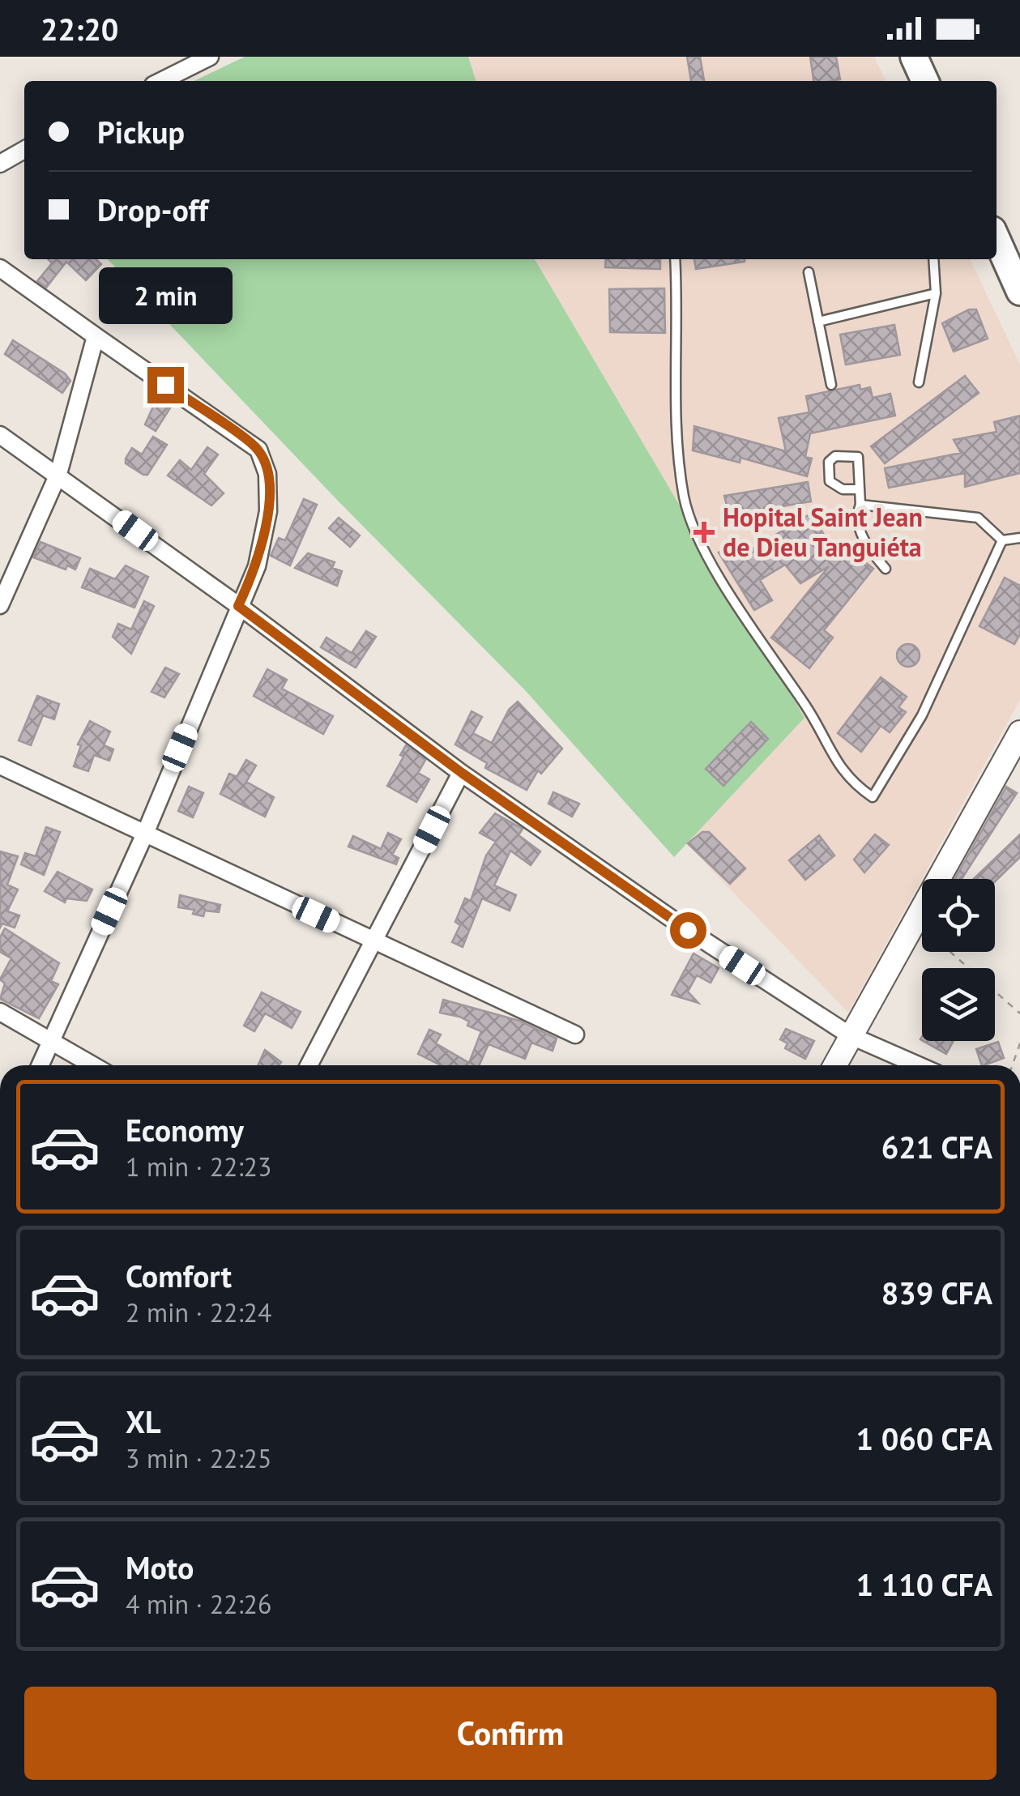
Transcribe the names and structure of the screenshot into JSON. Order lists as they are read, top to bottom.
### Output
{
  "places": {
    "health": ["Hopital Saint Jean de Dieu Tanguiéta"]
  },
  "page": {
    "status": "22:20",
    "banner": ["Pickup", "Drop-off"],
    "bubble": "2 min",
    "list": [
      {
        "name": "Economy",
        "note": "1 min · 22:23",
        "value": "621 CFA"
      },
      {
        "name": "Comfort",
        "note": "2 min · 22:24",
        "value": "839 CFA"
      },
      {
        "name": "XL",
        "note": "3 min · 22:25",
        "value": "1 060 CFA"
      },
      {
        "name": "Moto",
        "note": "4 min · 22:26",
        "value": "1 110 CFA"
      }
    ],
    "buttons": "Confirm"
  }
}
